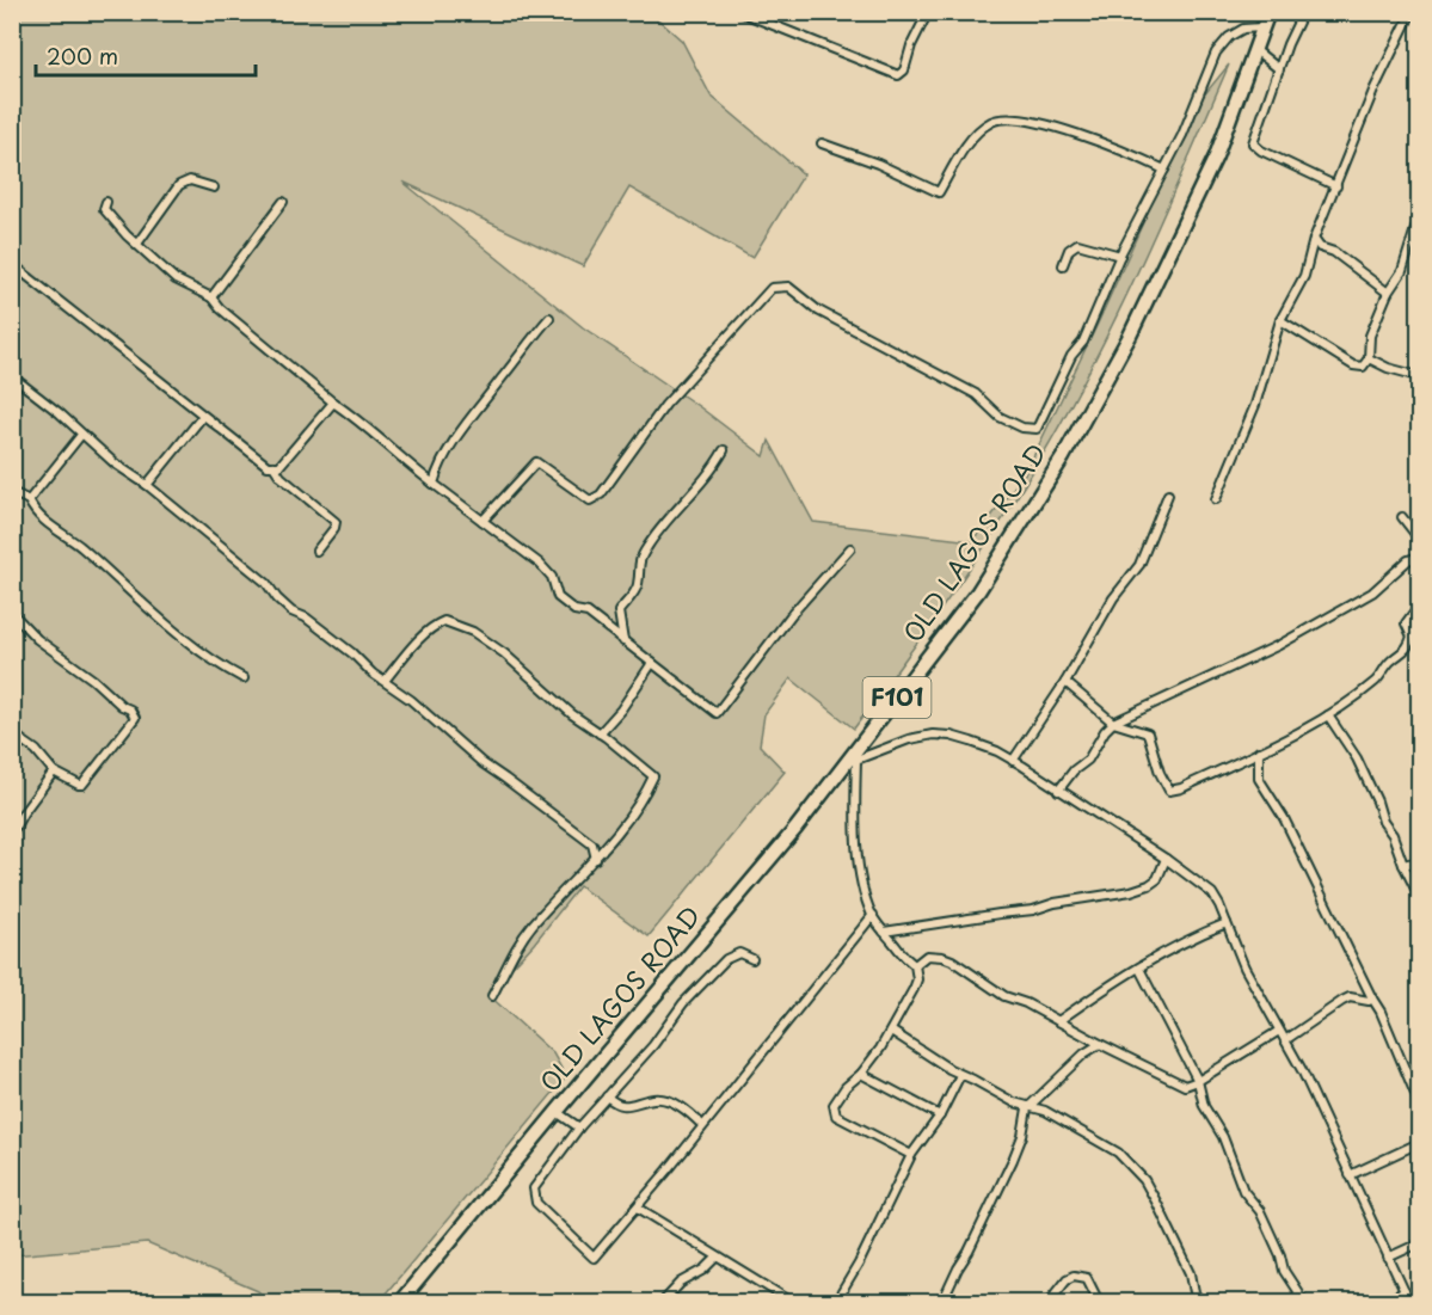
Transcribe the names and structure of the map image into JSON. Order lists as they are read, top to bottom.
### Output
{
  "streets": {
    "main road": ["OLD LAGOS ROAD", "F101"]
  },
  "scale_bar": "200 m"
}
